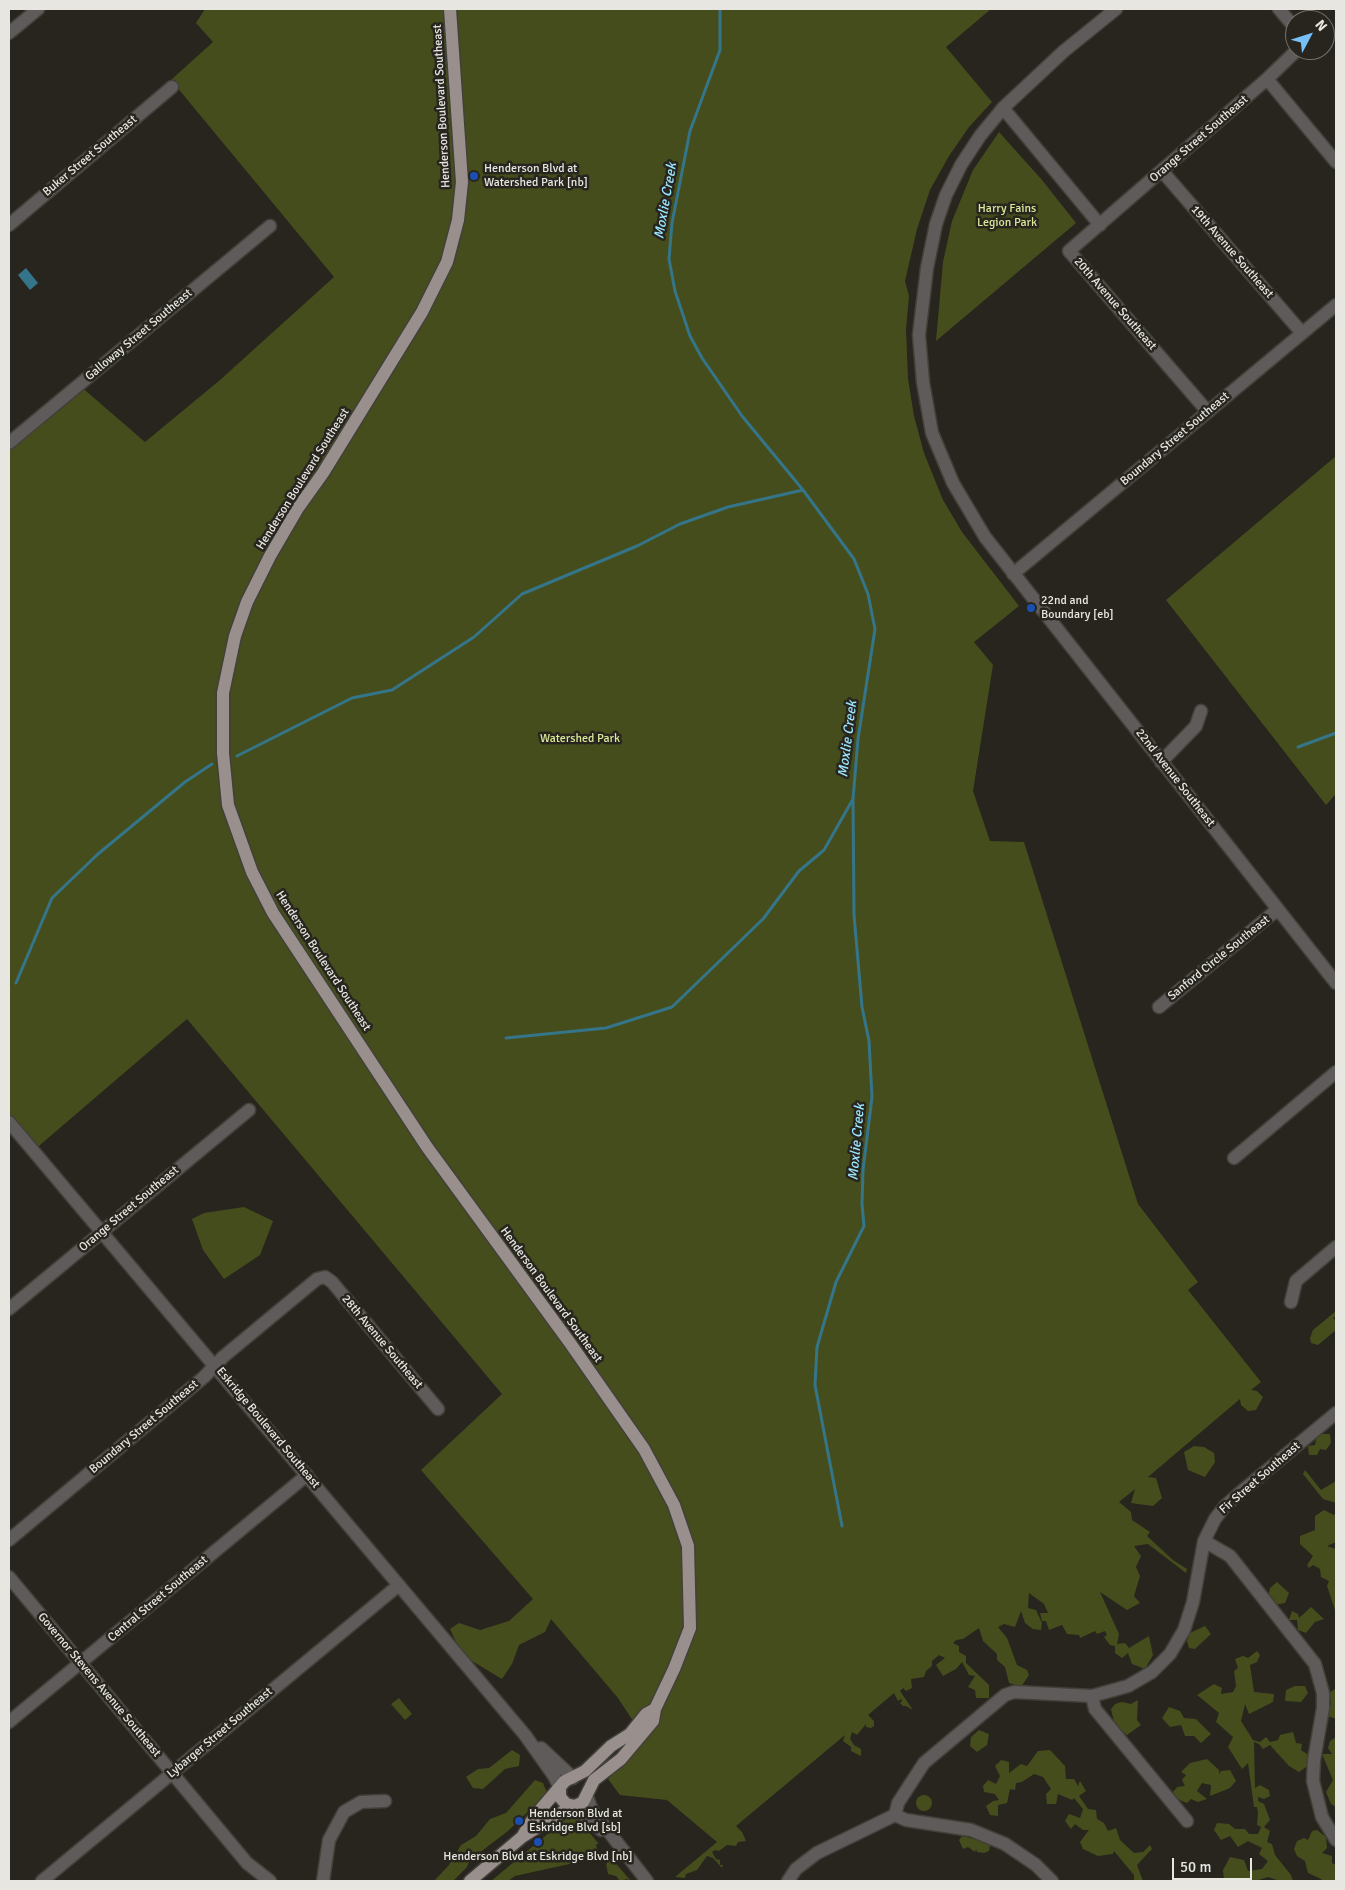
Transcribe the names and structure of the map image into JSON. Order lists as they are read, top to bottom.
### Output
{
  "streets": {
    "main road": ["Henderson Boulevard Southeast"],
    "street": [
      "Orange Street Southeast",
      "Buker Street Southeast",
      "19th Avenue Southeast",
      "20th Avenue Southeast",
      "Galloway Street Southeast",
      "Boundary Street Southeast",
      "22nd Avenue Southeast",
      "Sanford Circle Southeast",
      "28th Avenue Southeast",
      "Eskridge Boulevard Southeast",
      "Fir Street Southeast",
      "Central Street Southeast",
      "Governor Stevens Avenue Southeast",
      "Lybarger Street Southeast"
    ]
  },
  "crossings": [
    ["Henderson Boulevard Southeast", "Eskridge Boulevard Southeast"],
    ["Orange Street Southeast", "19th Avenue Southeast"],
    ["Orange Street Southeast", "20th Avenue Southeast"],
    ["Orange Street Southeast", "Eskridge Boulevard Southeast"],
    ["19th Avenue Southeast", "Boundary Street Southeast"],
    ["20th Avenue Southeast", "Boundary Street Southeast"],
    ["Boundary Street Southeast", "22nd Avenue Southeast"],
    ["Boundary Street Southeast", "28th Avenue Southeast"],
    ["Boundary Street Southeast", "Eskridge Boulevard Southeast"],
    ["22nd Avenue Southeast", "Sanford Circle Southeast"],
    ["Eskridge Boulevard Southeast", "Central Street Southeast"],
    ["Eskridge Boulevard Southeast", "Lybarger Street Southeast"],
    ["Central Street Southeast", "Governor Stevens Avenue Southeast"],
    ["Governor Stevens Avenue Southeast", "Lybarger Street Southeast"]
  ],
  "water": ["Moxlie Creek"],
  "parks": ["Harry Fains Legion Park", "Watershed Park"],
  "places": [
    "Henderson Blvd at Watershed Park [nb]",
    "22nd and Boundary [eb]",
    "Henderson Blvd at Eskridge Blvd [sb]",
    "Henderson Blvd at Eskridge Blvd [nb]"
  ],
  "scale_bar": "50 m",
  "north": "top right"
}
